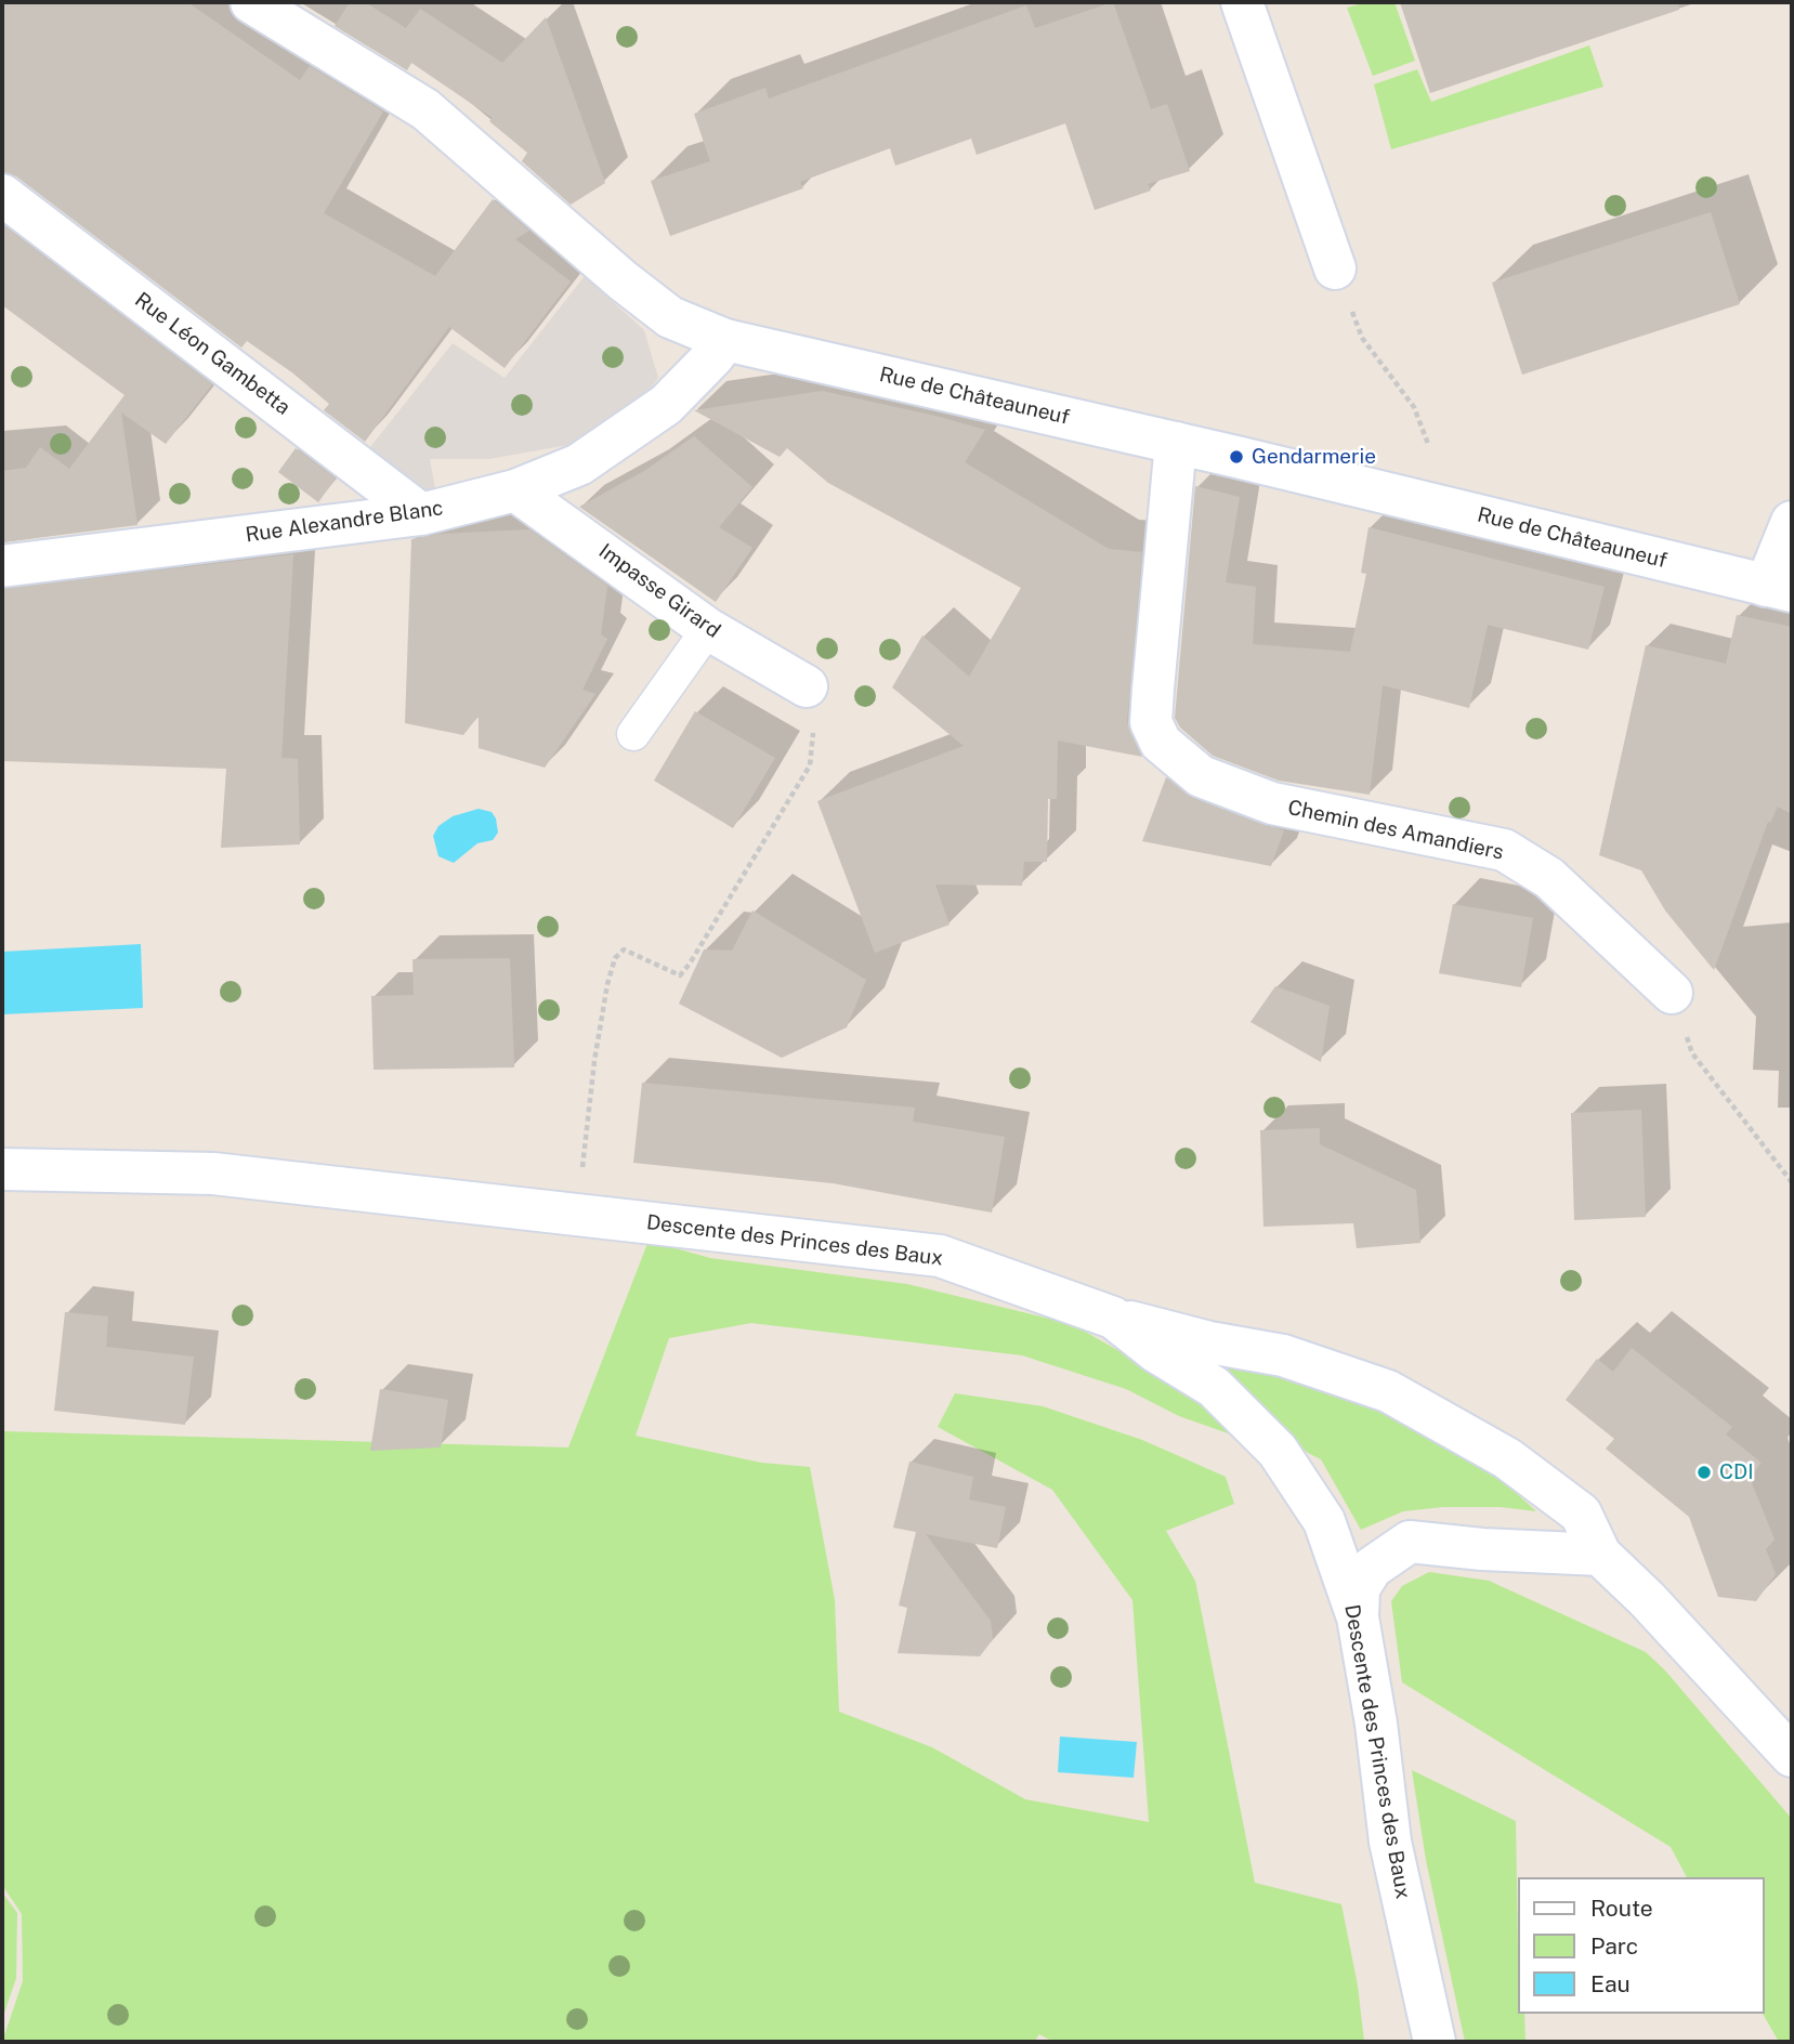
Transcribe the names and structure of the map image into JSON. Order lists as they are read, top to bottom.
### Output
{
  "streets": {
    "street": [
      "Rue Léon Gambetta",
      "Rue de Châteauneuf",
      "Rue Alexandre Blanc",
      "Impasse Girard",
      "Chemin des Amandiers",
      "Descente des Princes des Baux"
    ]
  },
  "crossings": [
    ["Rue Léon Gambetta", "Rue Alexandre Blanc"],
    ["Rue de Châteauneuf", "Rue Alexandre Blanc"],
    ["Rue de Châteauneuf", "Chemin des Amandiers"],
    ["Rue Alexandre Blanc", "Impasse Girard"]
  ],
  "places": ["Gendarmerie", "CDI"],
  "legend": ["Route", "Parc", "Eau"]
}
